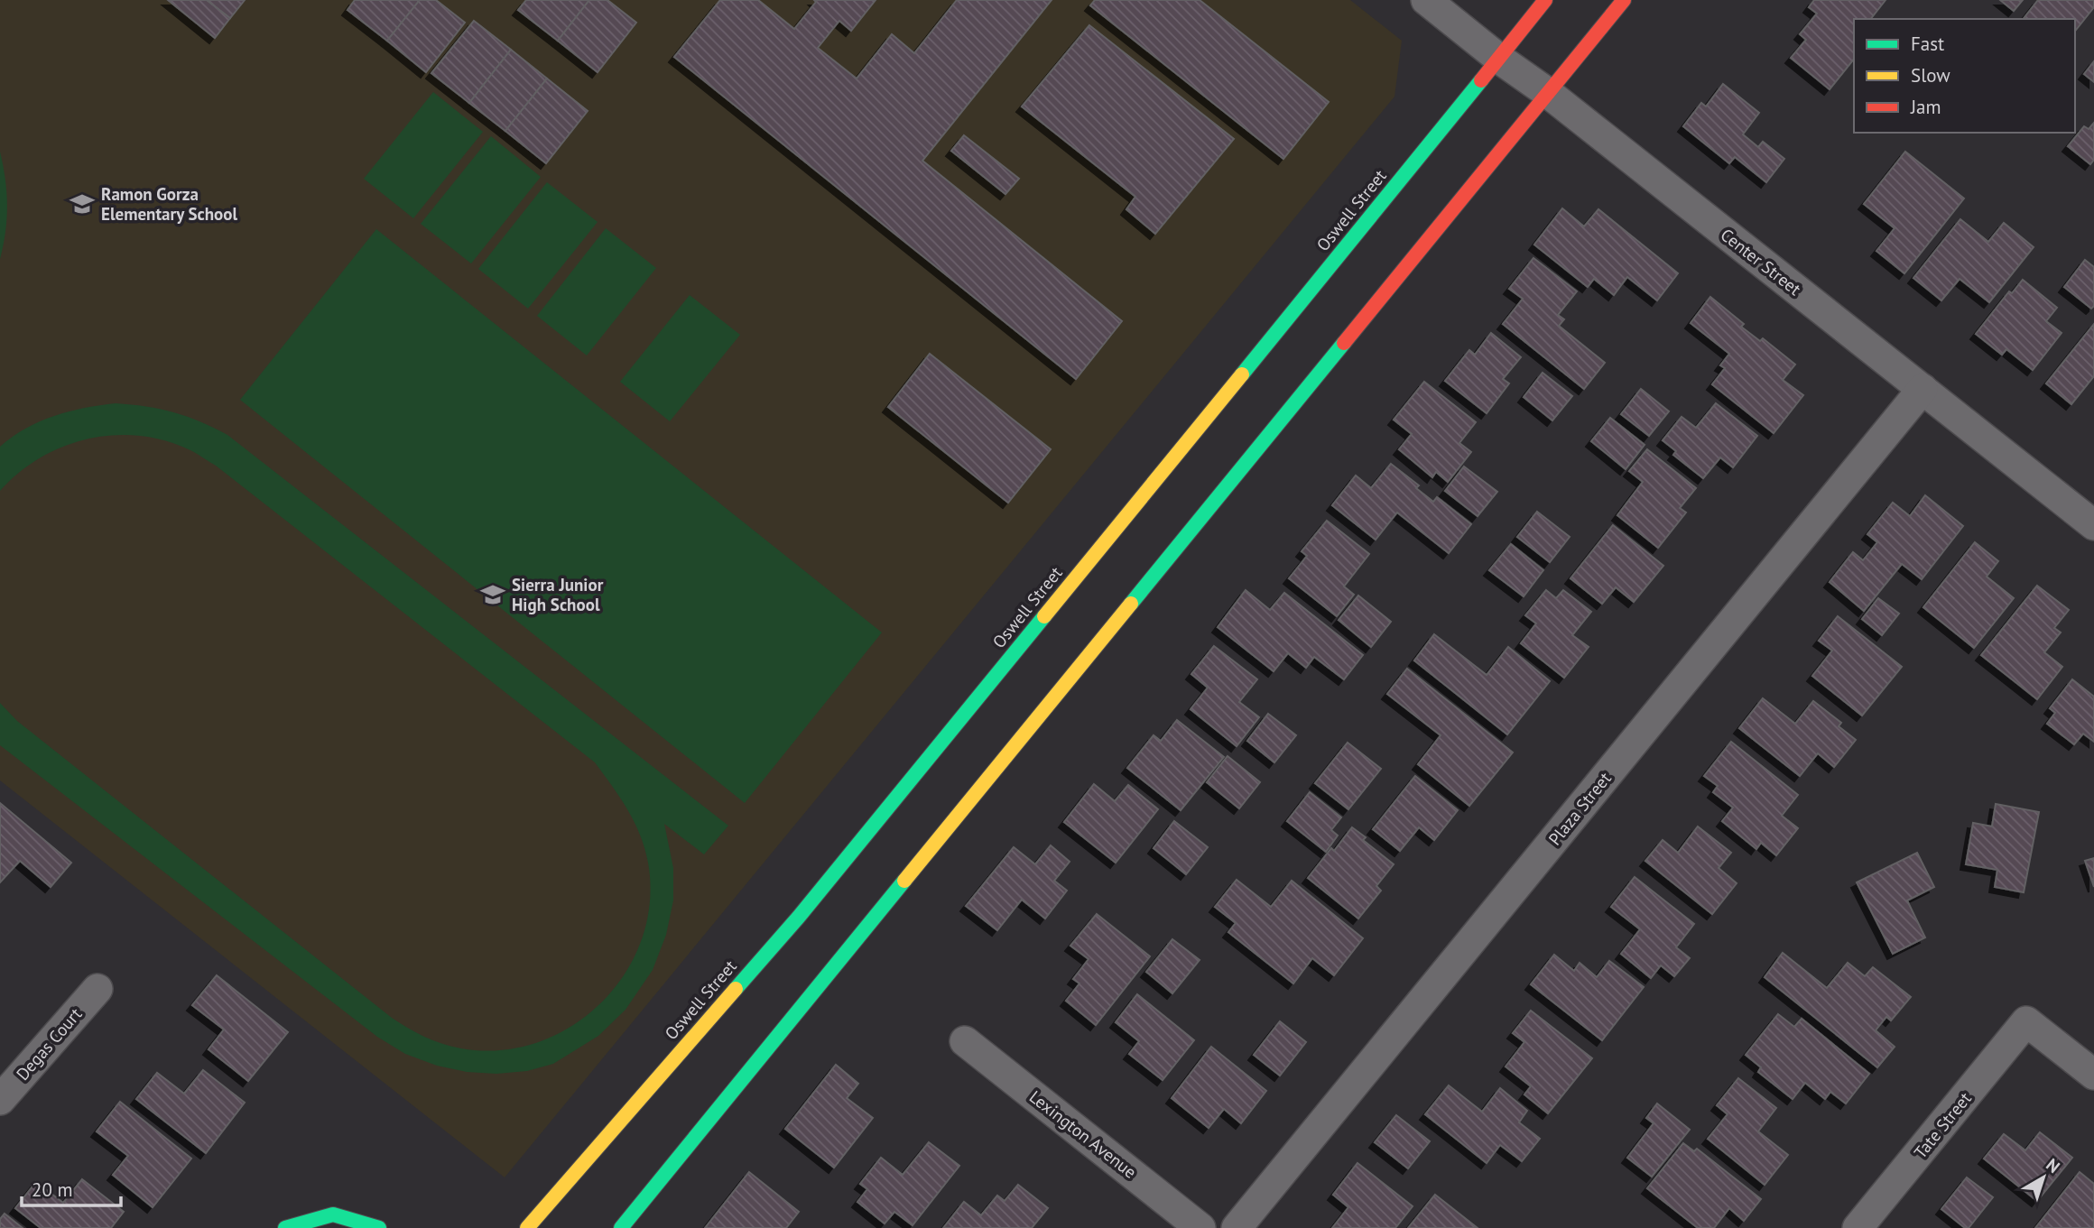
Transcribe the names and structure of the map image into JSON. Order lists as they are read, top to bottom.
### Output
{
  "streets": {
    "main road": ["Oswell Street"],
    "street": [
      "Center Street",
      "Plaza Street",
      "Degas Court",
      "Tate Street",
      "Lexington Avenue"
    ]
  },
  "crossings": [
    ["Oswell Street", "Center Street"],
    ["Center Street", "Plaza Street"]
  ],
  "places": {
    "school or university": ["Ramon Gorza Elementary School", "Sierra Junior High School"]
  },
  "legend": ["Fast", "Slow", "Jam"],
  "scale_bar": "20 m",
  "north": "top right"
}
